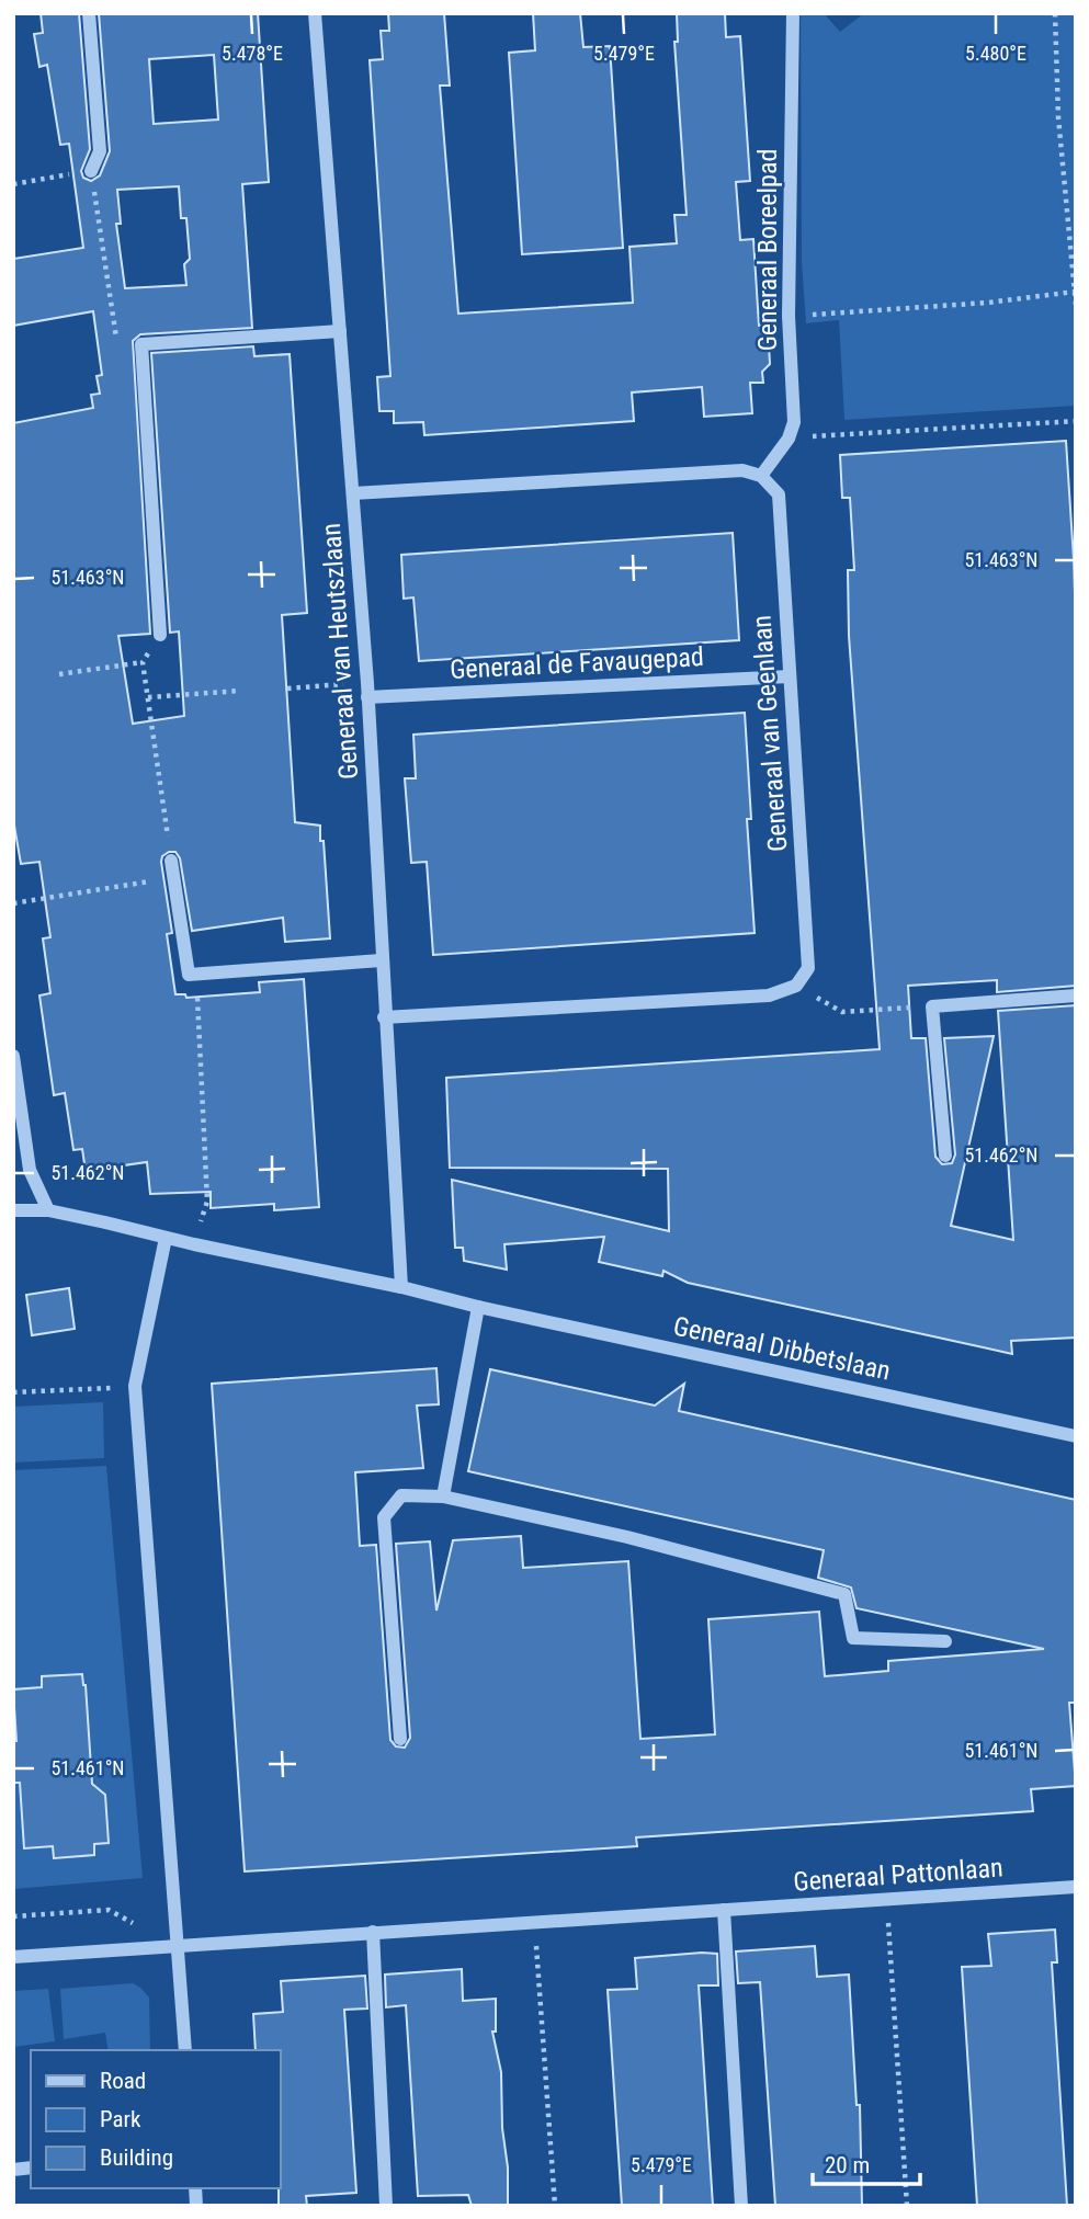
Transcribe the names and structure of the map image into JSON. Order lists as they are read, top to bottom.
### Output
{
  "streets": {
    "street": [
      "Generaal Boreelpad",
      "Generaal van Heutszlaan",
      "Generaal de Favaugepad",
      "Generaal van Geenlaan",
      "Generaal Dibbetslaan",
      "Generaal Pattonlaan"
    ]
  },
  "crossings": [
    ["Generaal Boreelpad", "Generaal van Geenlaan"],
    ["Generaal van Heutszlaan", "Generaal de Favaugepad"],
    ["Generaal van Heutszlaan", "Generaal Dibbetslaan"],
    ["Generaal de Favaugepad", "Generaal van Geenlaan"]
  ],
  "legend": ["Road", "Park", "Building"],
  "scale_bar": "20 m",
  "coordinates": [
    "5.478°E",
    "5.479°E",
    "5.480°E",
    "51.463°N",
    "51.462°N",
    "51.461°N"
  ]
}
